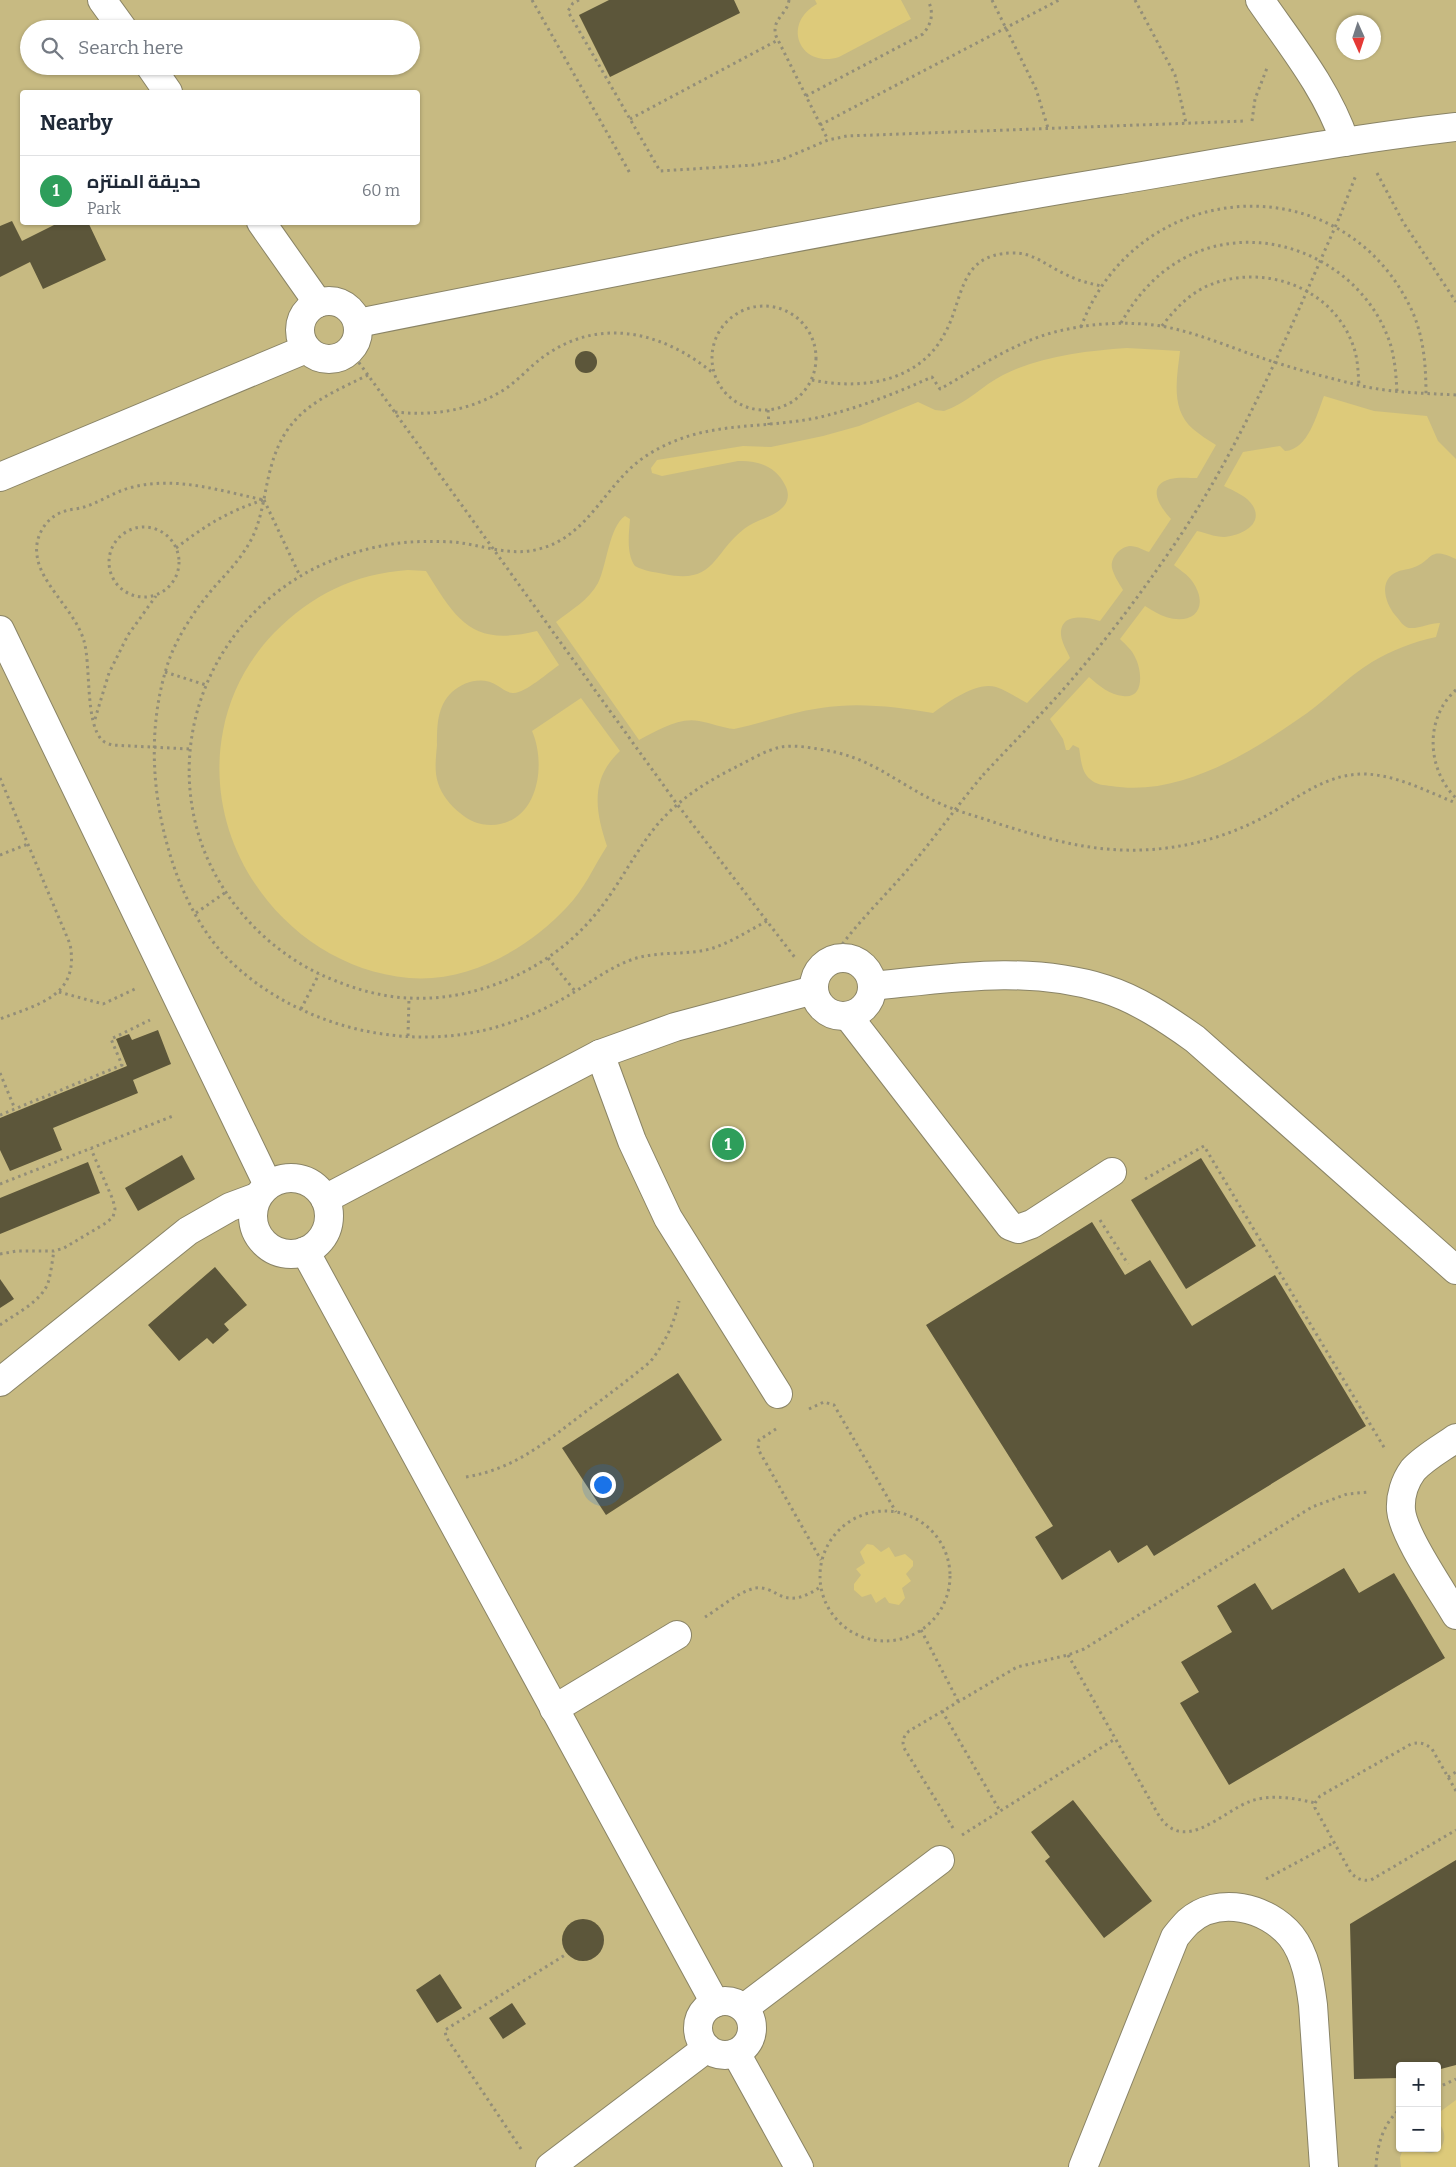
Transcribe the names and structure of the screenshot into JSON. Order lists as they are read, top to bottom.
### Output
{
  "north": "bottom",
  "page": {
    "search": "Search here",
    "heading": "Nearby",
    "list": [
      {
        "mark": "1",
        "name": "حديقة المنتزه",
        "note": "Park",
        "value": "60 m"
      }
    ],
    "pins": "1",
    "map_buttons": ["+", "−"]
  }
}
